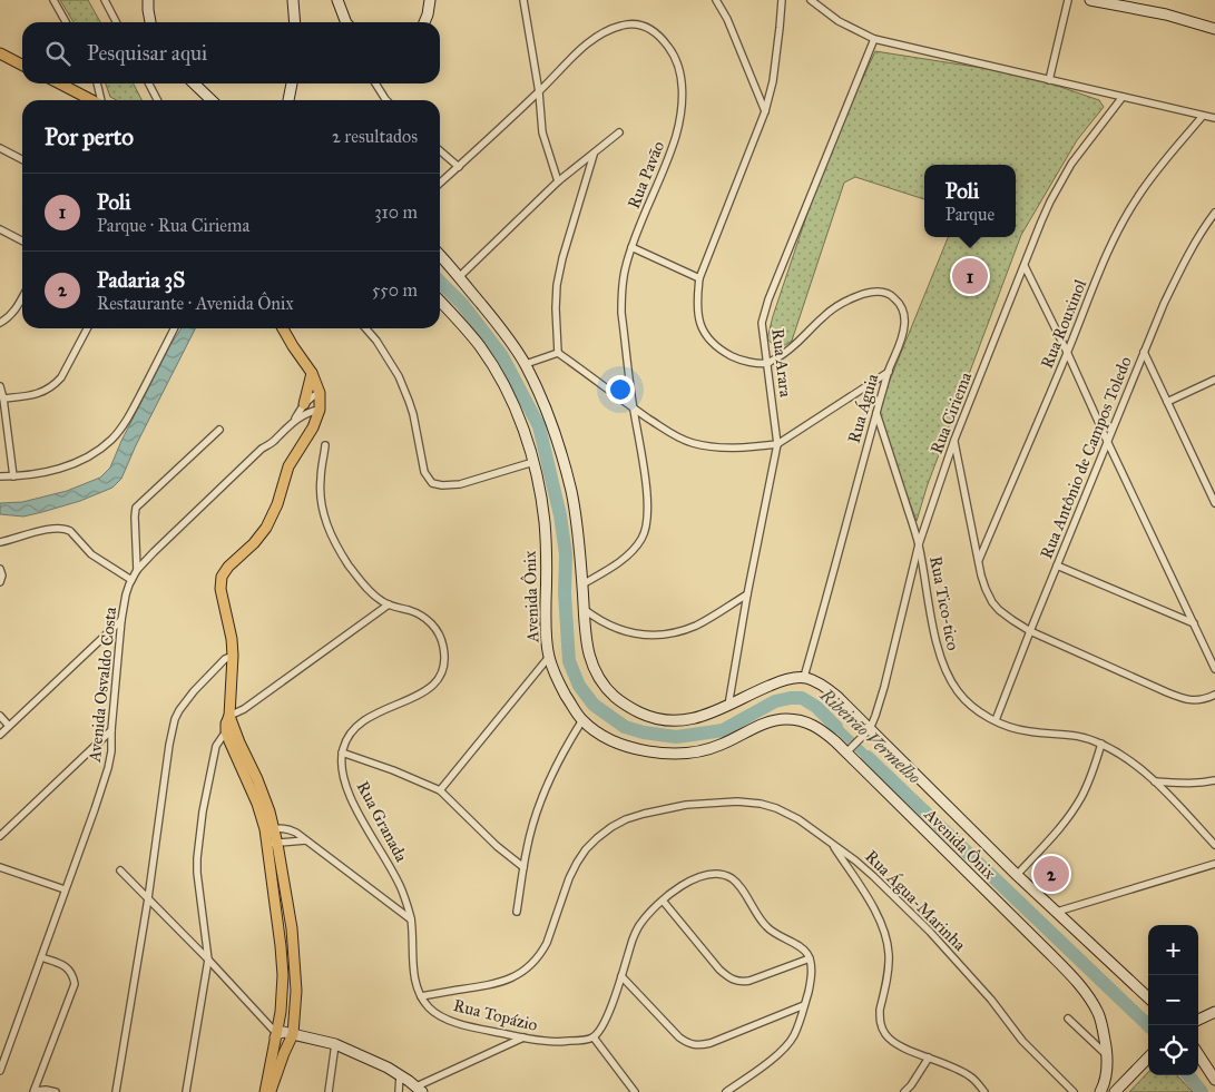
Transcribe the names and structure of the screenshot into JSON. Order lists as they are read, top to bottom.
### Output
{
  "streets": {
    "main road": ["Avenida Ônix"],
    "street": [
      "Rua Pavão",
      "Rua Rouxinol",
      "Rua Arara",
      "Rua Águia",
      "Rua Ciriema",
      "Rua Antônio de Campos Toledo",
      "Rua Tico-tico",
      "Avenida Osvaldo Costa",
      "Rua Granada",
      "Rua Água-Marinha",
      "Rua Topázio"
    ]
  },
  "crossings": [
    ["Rua Arara", "Rua Águia"],
    ["Rua Águia", "Avenida Ônix"],
    ["Rua Águia", "Rua Tico-tico"],
    ["Rua Ciriema", "Avenida Ônix"],
    ["Rua Ciriema", "Rua Tico-tico"],
    ["Rua Antônio de Campos Toledo", "Rua Tico-tico"],
    ["Rua Granada", "Rua Topázio"],
    ["Rua Água-Marinha", "Rua Topázio"]
  ],
  "water": ["Ribeirão Vermelho"],
  "page": {
    "search": "Pesquisar aqui",
    "heading": ["Por perto", "2 resultados"],
    "popup": ["Poli", "Parque"],
    "list": [
      {
        "mark": "1",
        "name": "Poli",
        "note": "Parque · Rua Ciriema",
        "value": "310 m"
      },
      {
        "mark": "2",
        "name": "Padaria 3S",
        "note": "Restaurante · Avenida Ônix",
        "value": "550 m"
      }
    ],
    "pins": ["1", "2"],
    "map_buttons": ["+", "−"]
  }
}
